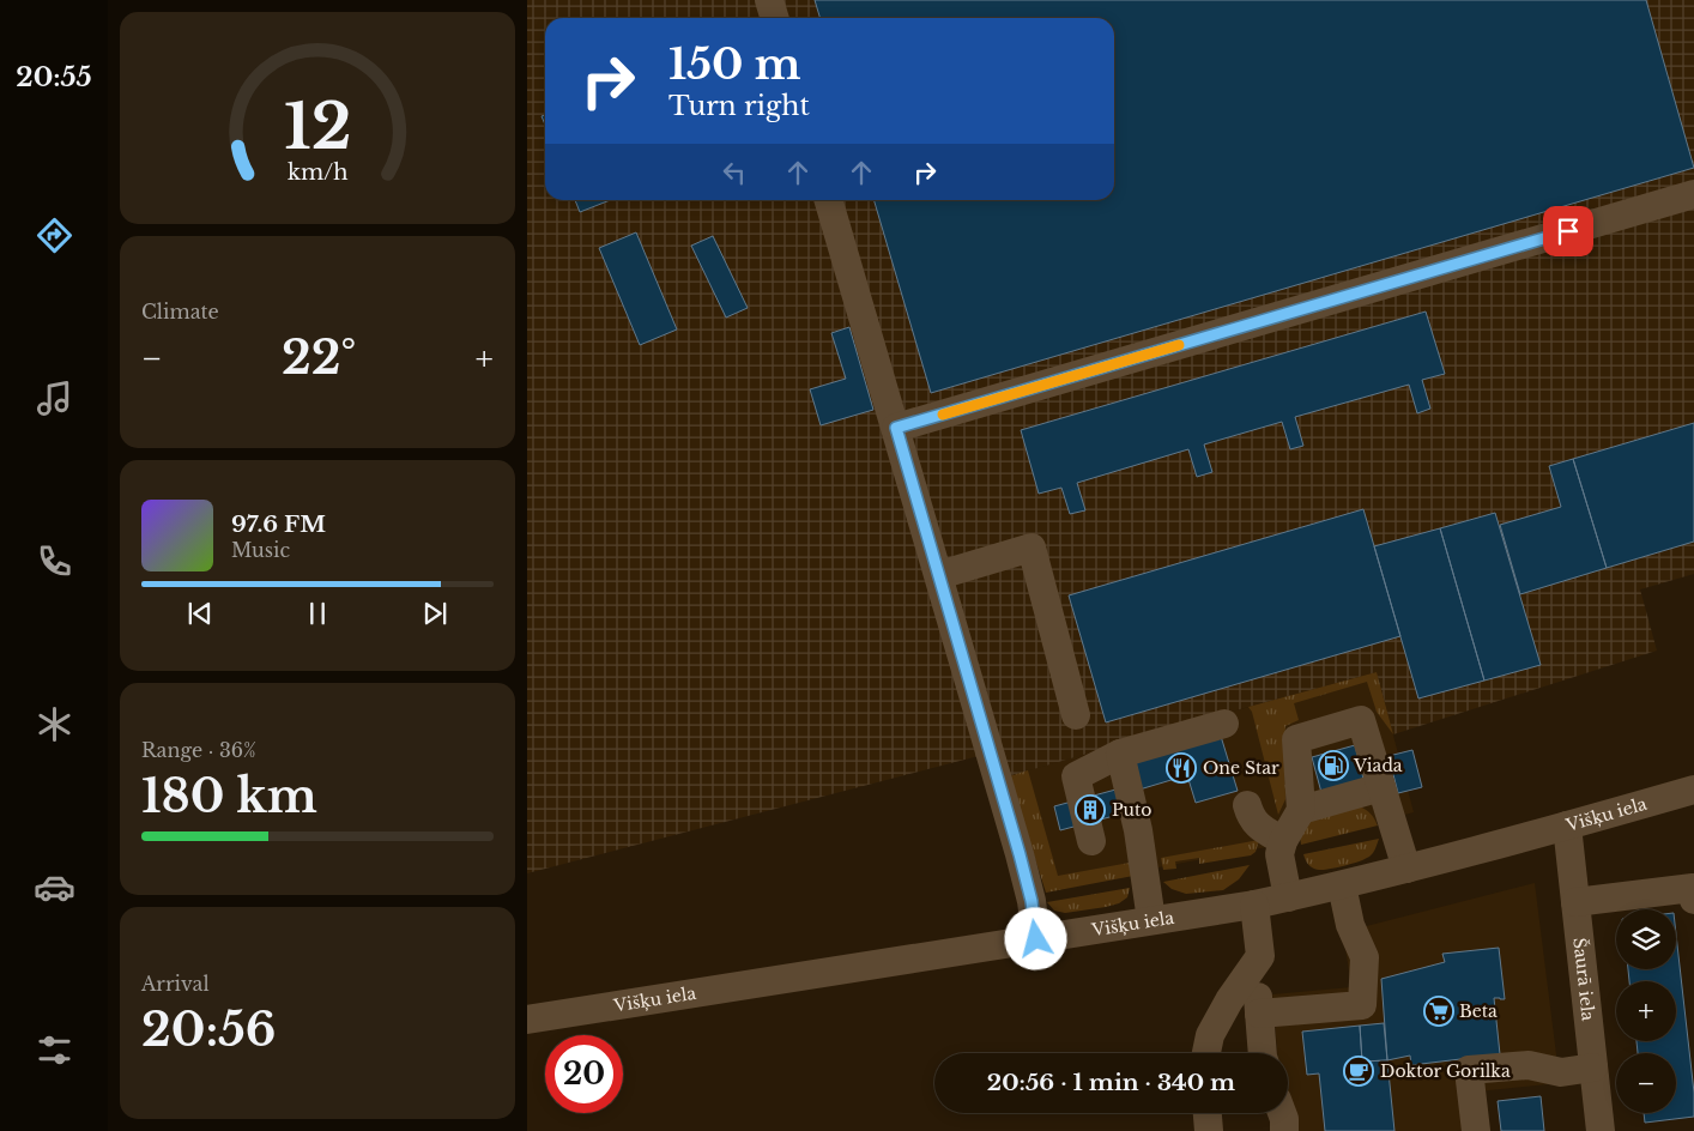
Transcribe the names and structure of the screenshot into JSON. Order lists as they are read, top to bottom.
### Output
{
  "streets": {
    "street": ["Višķu iela", "Šaurā iela"]
  },
  "crossings": [
    ["Višķu iela", "Šaurā iela"]
  ],
  "places": {
    "fuel station": ["Viada"],
    "restaurant": ["One Star"],
    "building": ["Puto"],
    "supermarket": ["Beta"],
    "cafe": ["Doktor Gorilka"]
  },
  "page": {
    "tabs": "20:55",
    "turn": ["150 m", "Turn right"],
    "tile": [
      "Climate",
      ["Range · 36%", "180 km"],
      ["Arrival", "20:56"]
    ],
    "heat": ["−", "22°", "+"],
    "song": ["97.6 FM", "Music"],
    "map_buttons": ["+", "−"],
    "limit": "20",
    "trip": "20:56 · 1 min · 340 m",
    "gauge": ["12", "km/h"]
  }
}
